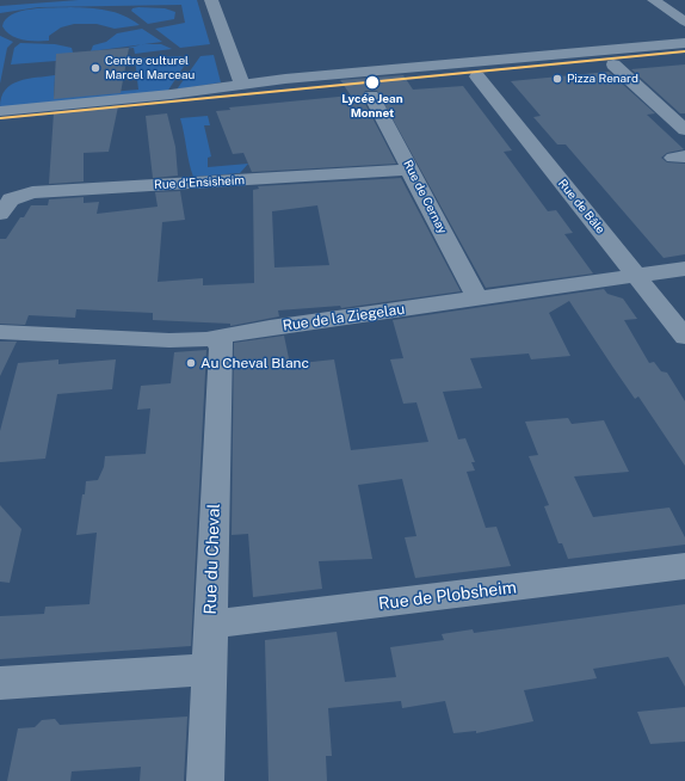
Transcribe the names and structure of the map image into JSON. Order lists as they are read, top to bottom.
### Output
{
  "streets": {
    "street": [
      "Rue d'Ensisheim",
      "Rue de Cernay",
      "Rue de Bâle",
      "Rue de la Ziegelau",
      "Rue du Cheval",
      "Rue de Plobsheim"
    ]
  },
  "crossings": [
    ["Rue d'Ensisheim", "Rue de Cernay"],
    ["Rue de Cernay", "Rue de la Ziegelau"],
    ["Rue de Bâle", "Rue de la Ziegelau"],
    ["Rue de la Ziegelau", "Rue du Cheval"],
    ["Rue du Cheval", "Rue de Plobsheim"]
  ],
  "places": [
    "Centre culturel Marcel Marceau",
    "Pizza Renard",
    "Lycée Jean Monnet",
    "Au Cheval Blanc"
  ]
}
